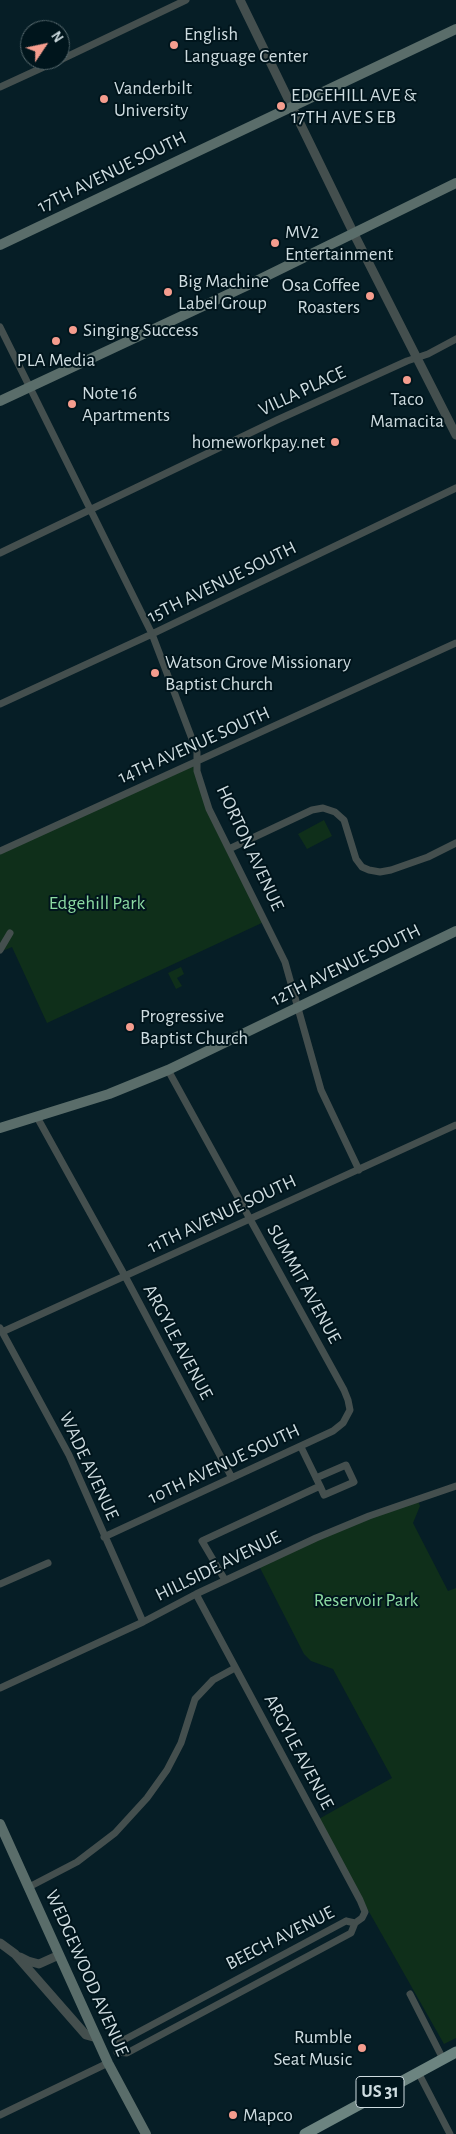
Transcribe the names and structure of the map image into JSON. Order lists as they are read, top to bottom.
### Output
{
  "streets": {
    "main road": [
      "17TH AVENUE SOUTH",
      "12TH AVENUE SOUTH",
      "WEDGEWOOD AVENUE",
      "US 31"
    ],
    "street": [
      "VILLA PLACE",
      "15TH AVENUE SOUTH",
      "14TH AVENUE SOUTH",
      "HORTON AVENUE",
      "11TH AVENUE SOUTH",
      "SUMMIT AVENUE",
      "ARGYLE AVENUE",
      "10TH AVENUE SOUTH",
      "WADE AVENUE",
      "HILLSIDE AVENUE",
      "BEECH AVENUE"
    ]
  },
  "crossings": [
    ["VILLA PLACE", "HORTON AVENUE"],
    ["15TH AVENUE SOUTH", "HORTON AVENUE"],
    ["14TH AVENUE SOUTH", "HORTON AVENUE"],
    ["HORTON AVENUE", "12TH AVENUE SOUTH"],
    ["HORTON AVENUE", "11TH AVENUE SOUTH"],
    ["12TH AVENUE SOUTH", "SUMMIT AVENUE"],
    ["12TH AVENUE SOUTH", "ARGYLE AVENUE"],
    ["11TH AVENUE SOUTH", "SUMMIT AVENUE"],
    ["11TH AVENUE SOUTH", "ARGYLE AVENUE"],
    ["11TH AVENUE SOUTH", "WADE AVENUE"],
    ["SUMMIT AVENUE", "10TH AVENUE SOUTH"],
    ["ARGYLE AVENUE", "10TH AVENUE SOUTH"],
    ["ARGYLE AVENUE", "HILLSIDE AVENUE"],
    ["ARGYLE AVENUE", "BEECH AVENUE"],
    ["10TH AVENUE SOUTH", "WADE AVENUE"],
    ["WADE AVENUE", "HILLSIDE AVENUE"]
  ],
  "parks": ["Edgehill Park", "Reservoir Park"],
  "places": [
    "English Language Center",
    "Vanderbilt University",
    "EDGEHILL AVE & 17TH AVE S EB",
    "MV2 Entertainment",
    "Big Machine Label Group",
    "Osa Coffee Roasters",
    "Singing Success",
    "PLA Media",
    "Taco Mamacita",
    "Note 16 Apartments",
    "homeworkpay.net",
    "Watson Grove Missionary Baptist Church",
    "Progressive Baptist Church",
    "Rumble Seat Music",
    "Mapco"
  ],
  "north": "top right"
}
